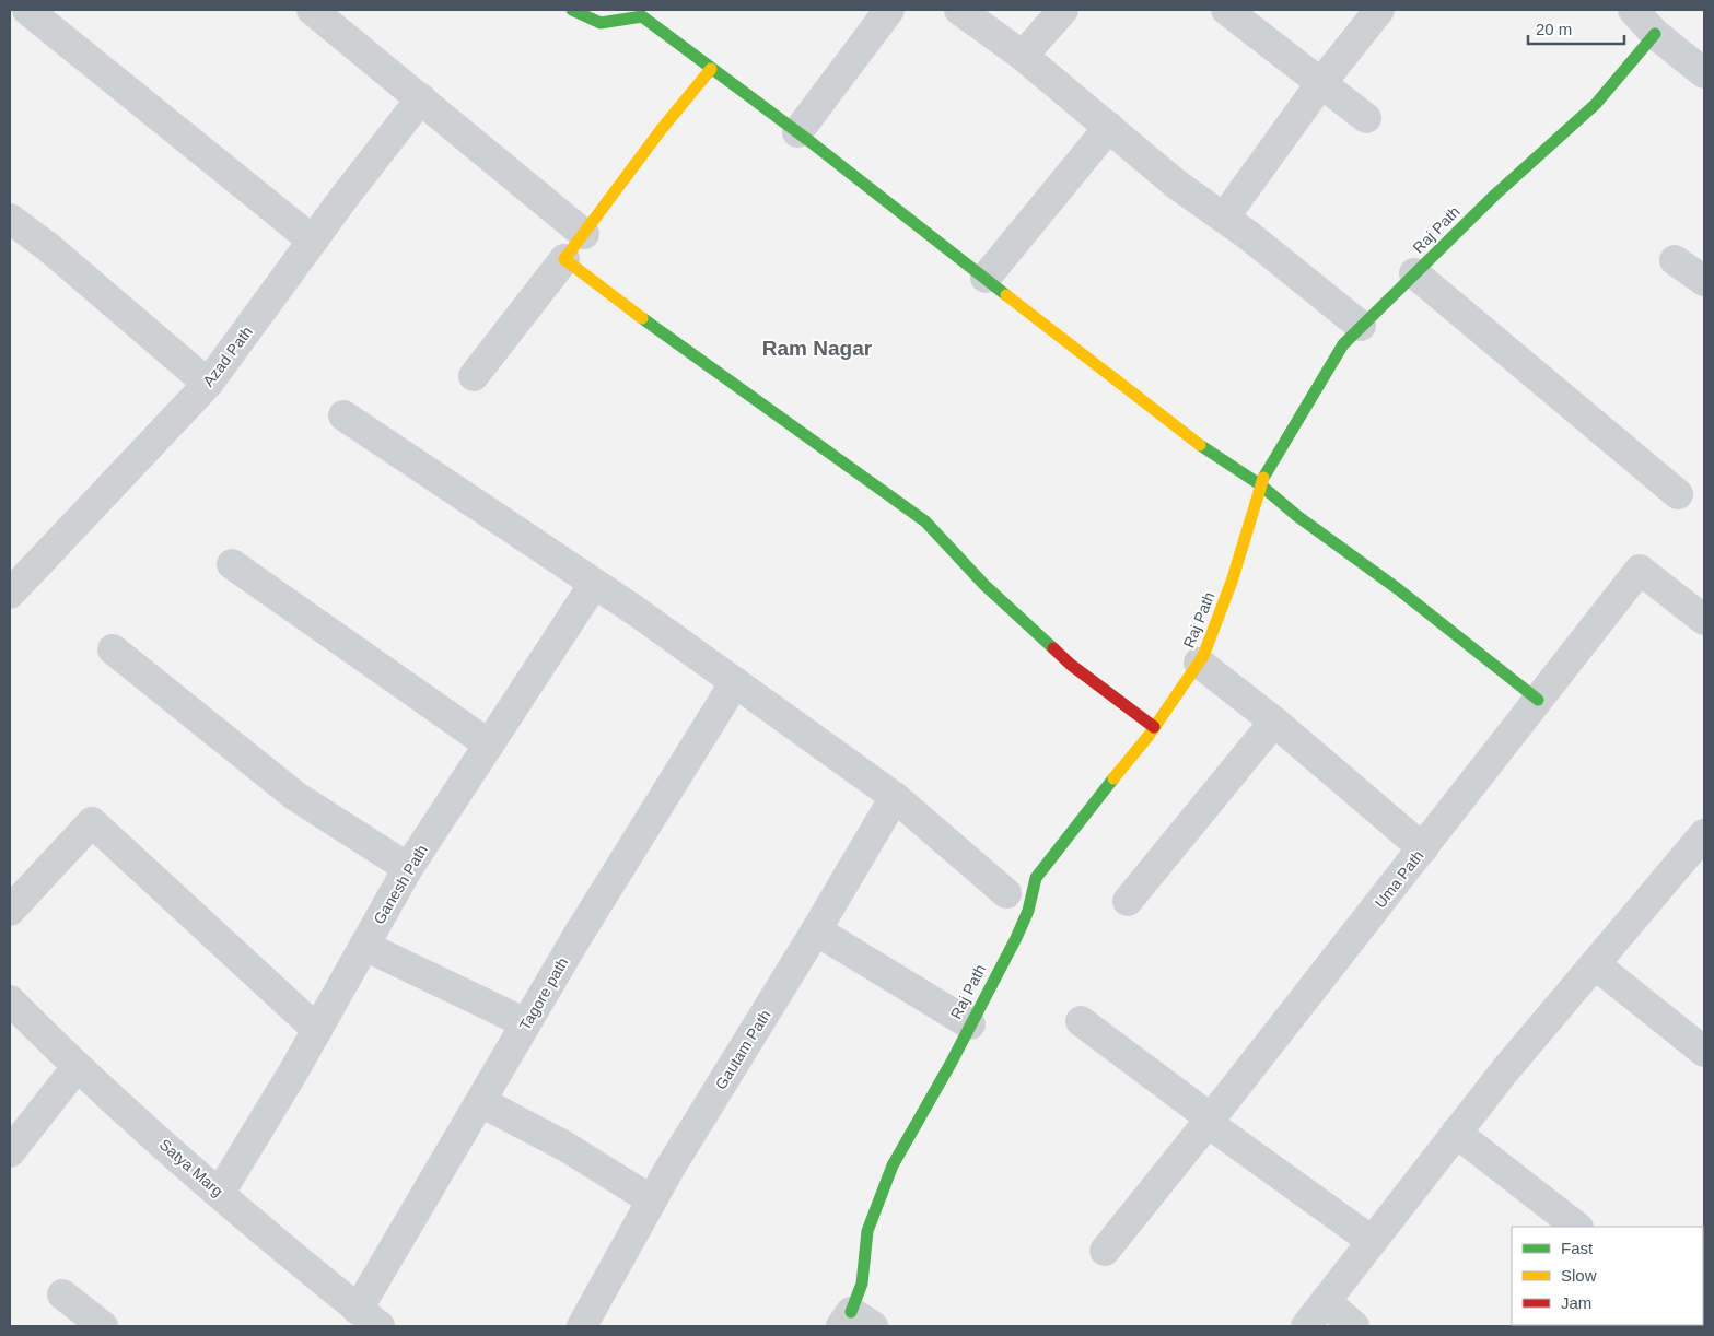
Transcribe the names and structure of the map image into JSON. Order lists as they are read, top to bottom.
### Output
{
  "streets": {
    "street": [
      "Raj Path",
      "Azad Path",
      "Uma Path",
      "Ganesh Path",
      "Tagore path",
      "Gautam Path",
      "Satya Marg"
    ]
  },
  "crossings": [
    ["Ganesh Path", "Satya Marg"],
    ["Tagore path", "Satya Marg"]
  ],
  "districts": ["Ram Nagar"],
  "legend": ["Fast", "Slow", "Jam"],
  "scale_bar": "20 m"
}
